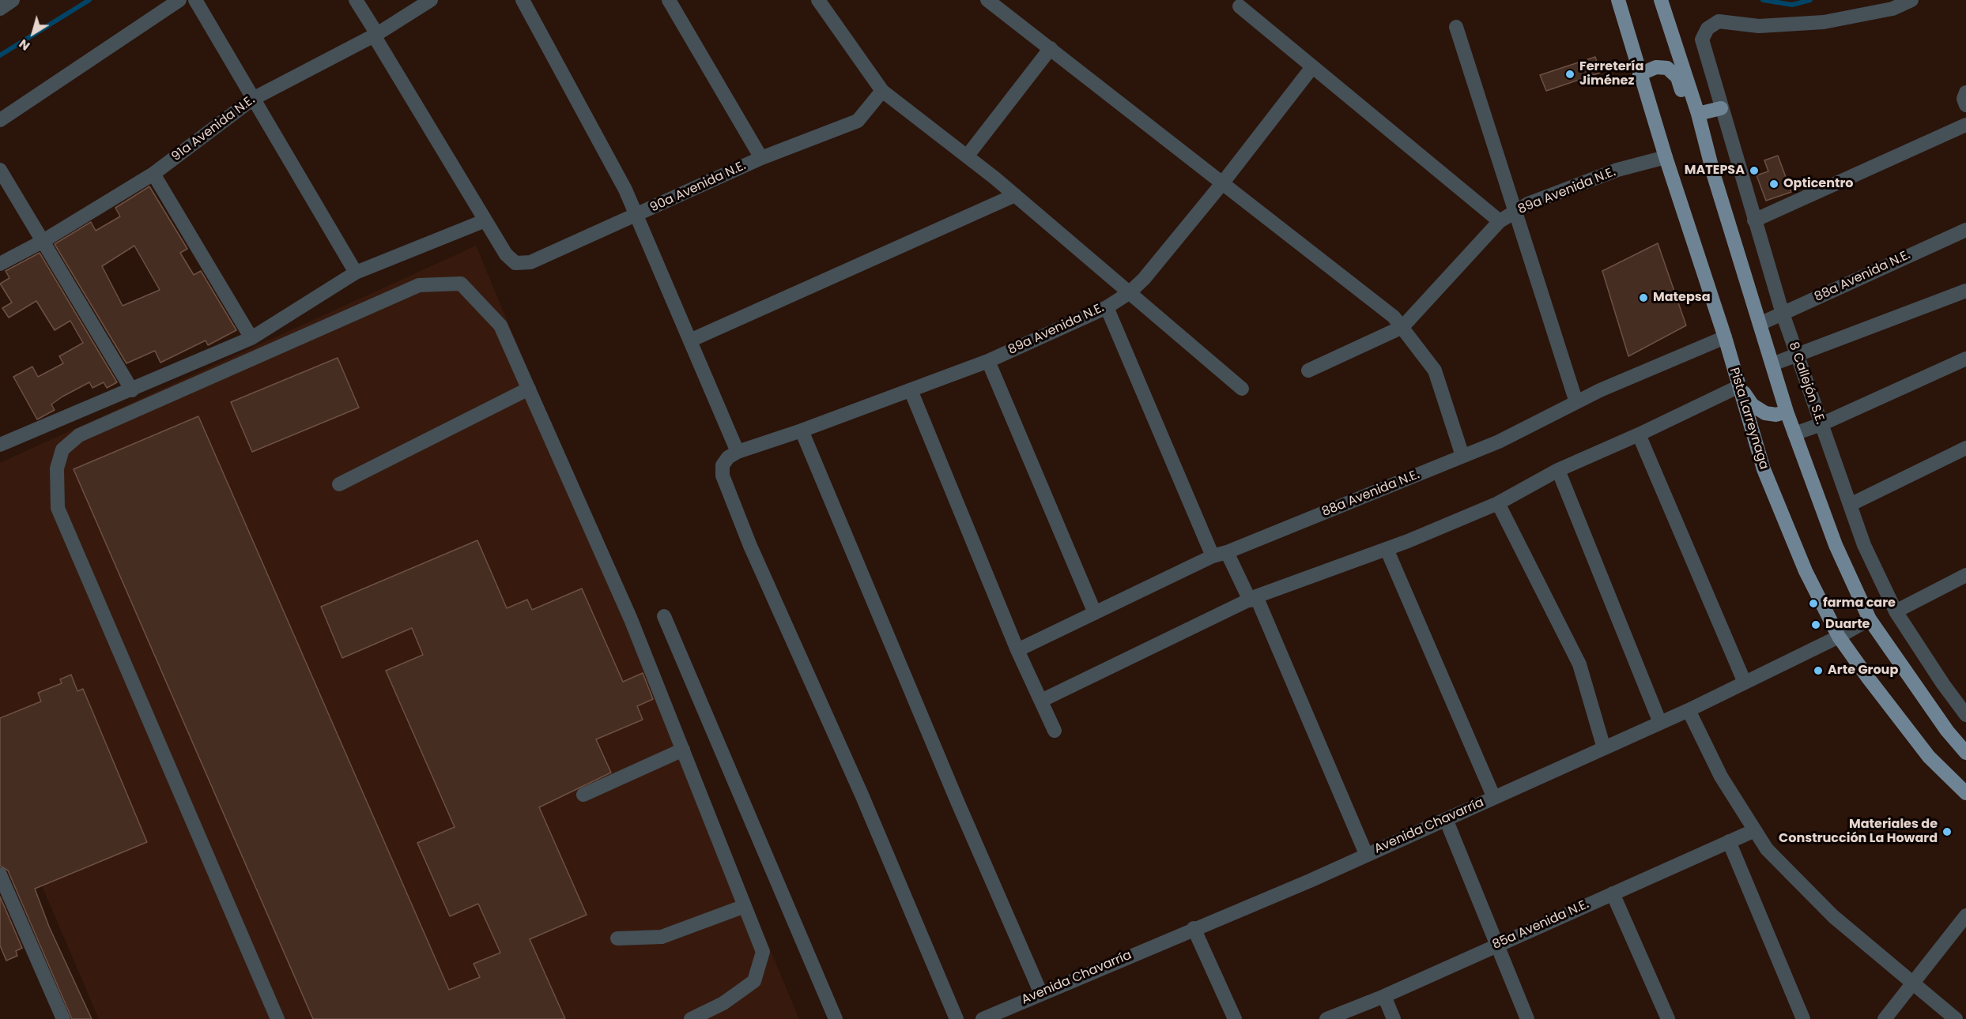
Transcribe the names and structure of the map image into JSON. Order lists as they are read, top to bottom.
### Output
{
  "streets": {
    "main road": ["Pista Larreynaga"],
    "street": [
      "91a Avenida N.E.",
      "90a Avenida N.E.",
      "89a Avenida N.E.",
      "88a Avenida N.E.",
      "8 Callejón S.E.",
      "Avenida Chavarría",
      "85a Avenida N.E."
    ]
  },
  "crossings": [
    ["89a Avenida N.E.", "Pista Larreynaga"],
    ["88a Avenida N.E.", "8 Callejón S.E."],
    ["88a Avenida N.E.", "Pista Larreynaga"],
    ["Pista Larreynaga", "Avenida Chavarría"]
  ],
  "places": [
    "Ferretería Jiménez",
    "MATEPSA",
    "Opticentro",
    "Matepsa",
    "farma care",
    "Duarte",
    "Arte Group",
    "Materiales de Construcción La Howard"
  ],
  "north": "bottom left"
}
